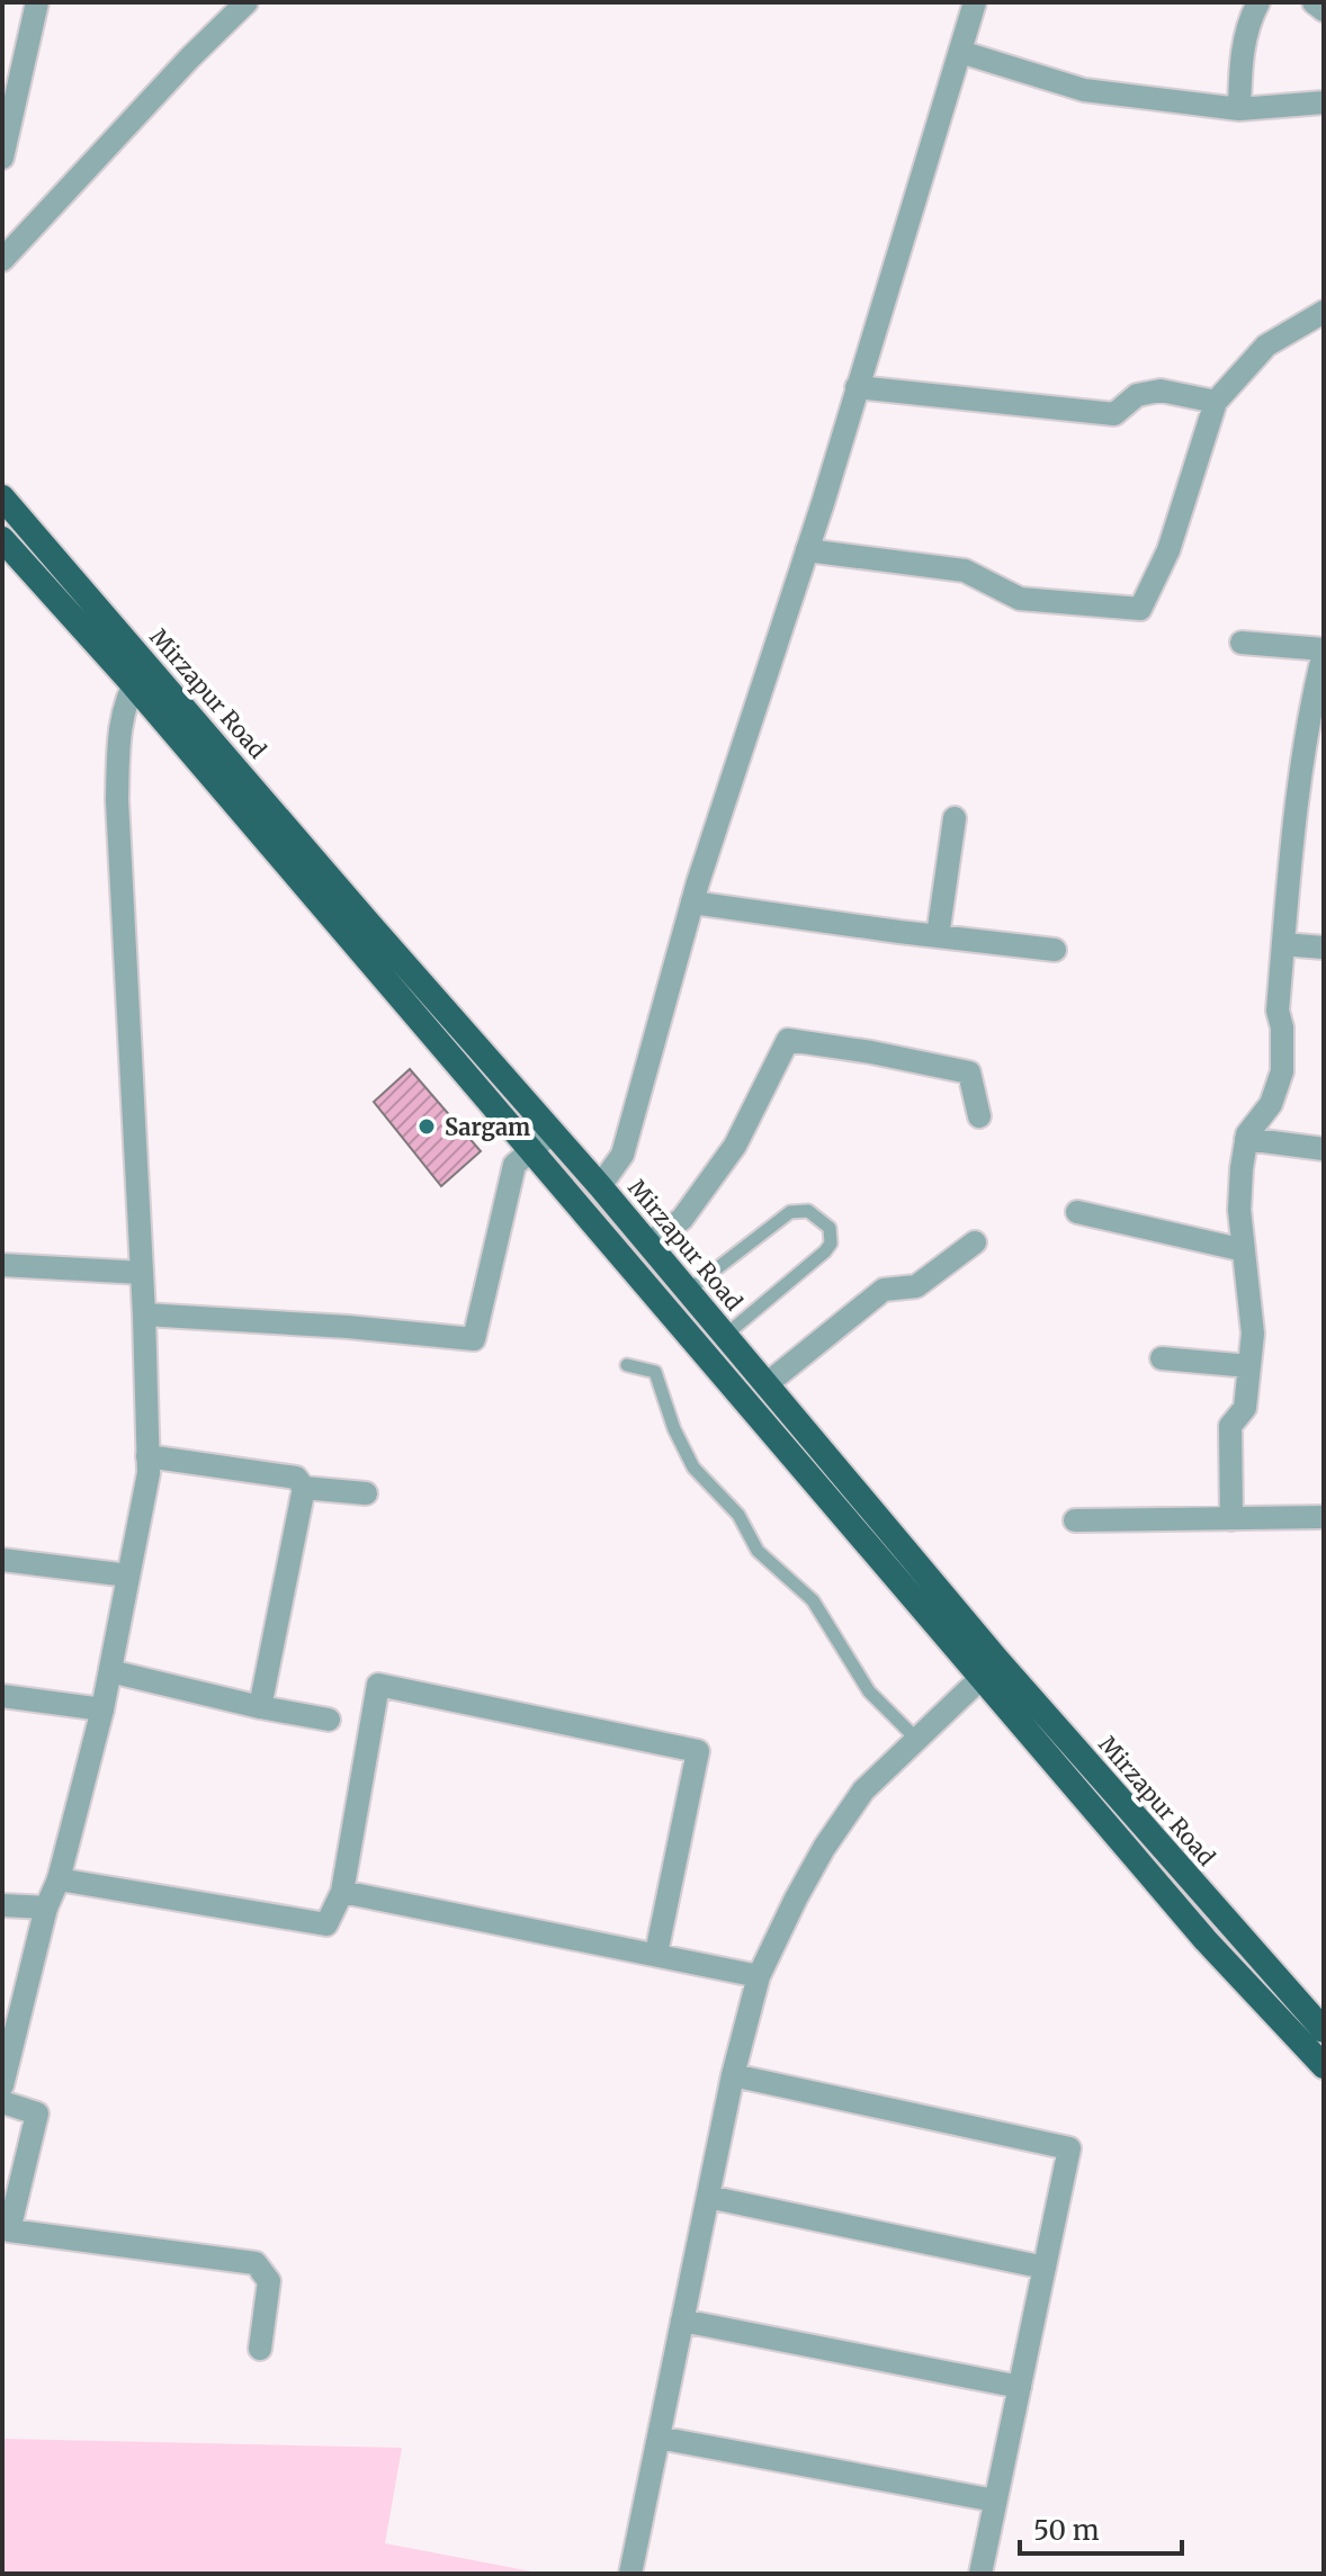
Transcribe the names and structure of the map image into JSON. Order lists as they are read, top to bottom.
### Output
{
  "streets": {
    "highway": ["Mirzapur Road"]
  },
  "places": ["Sargam"],
  "scale_bar": "50 m"
}
